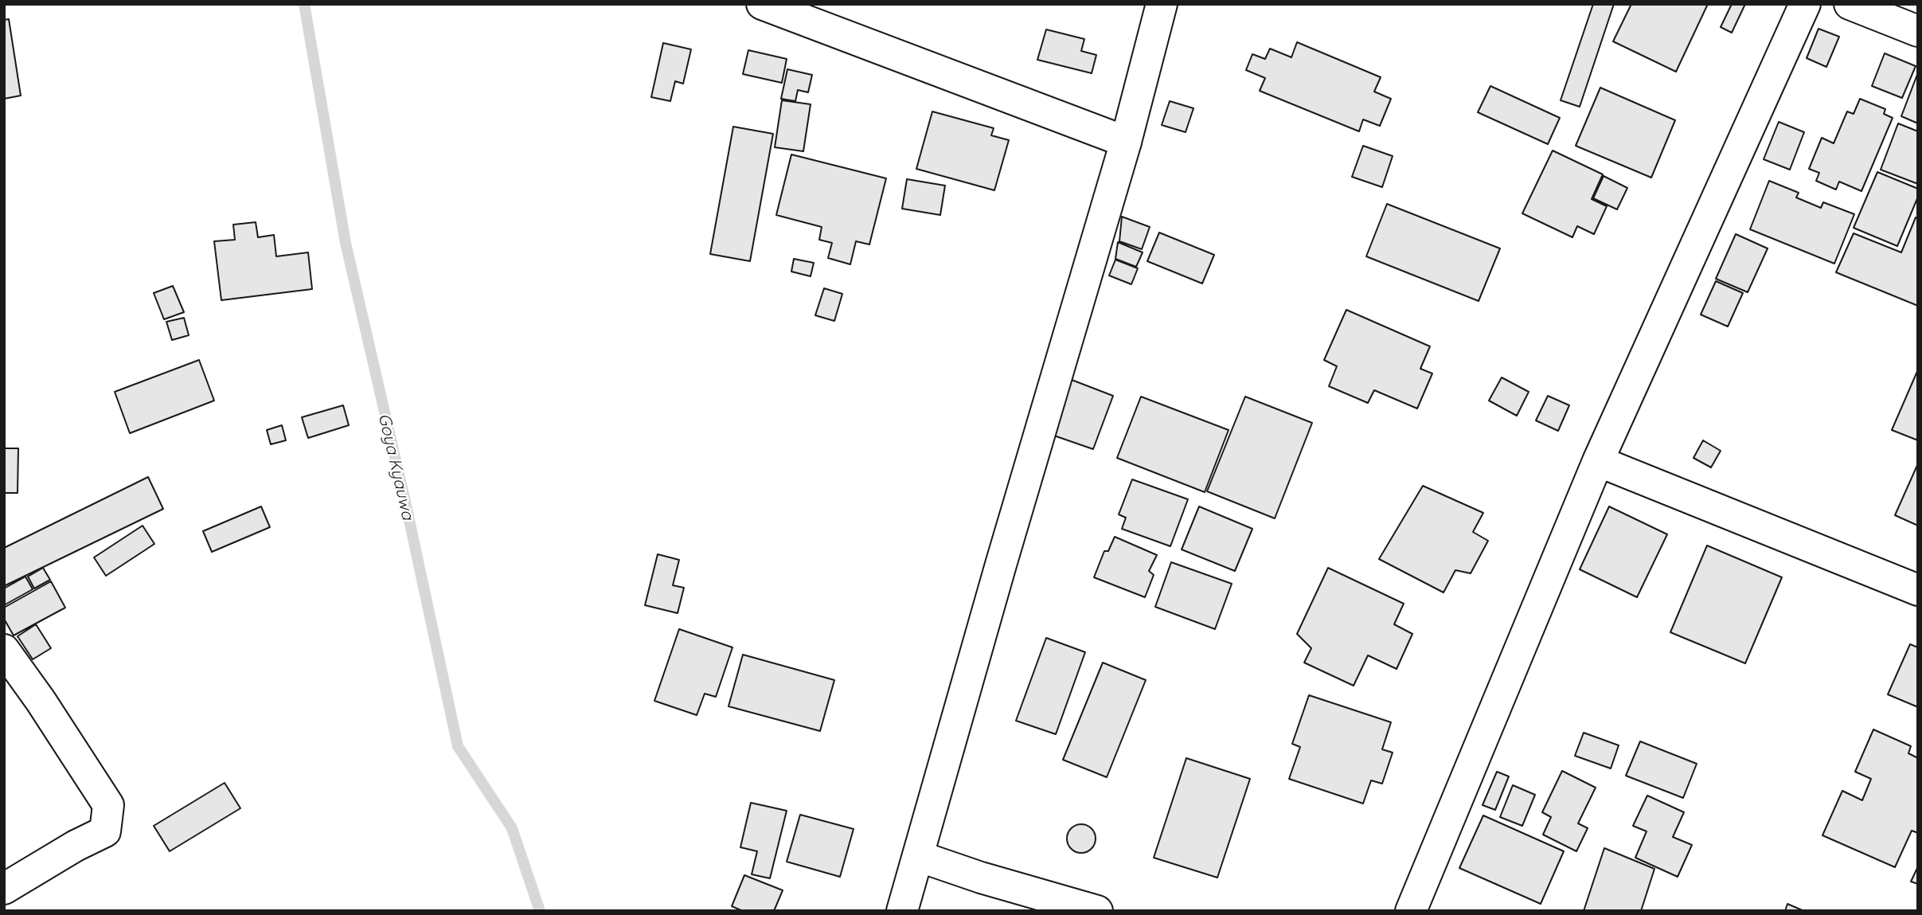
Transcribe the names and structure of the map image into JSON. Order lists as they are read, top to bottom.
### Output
{
  "water": ["Goya Kyauwa"]
}
